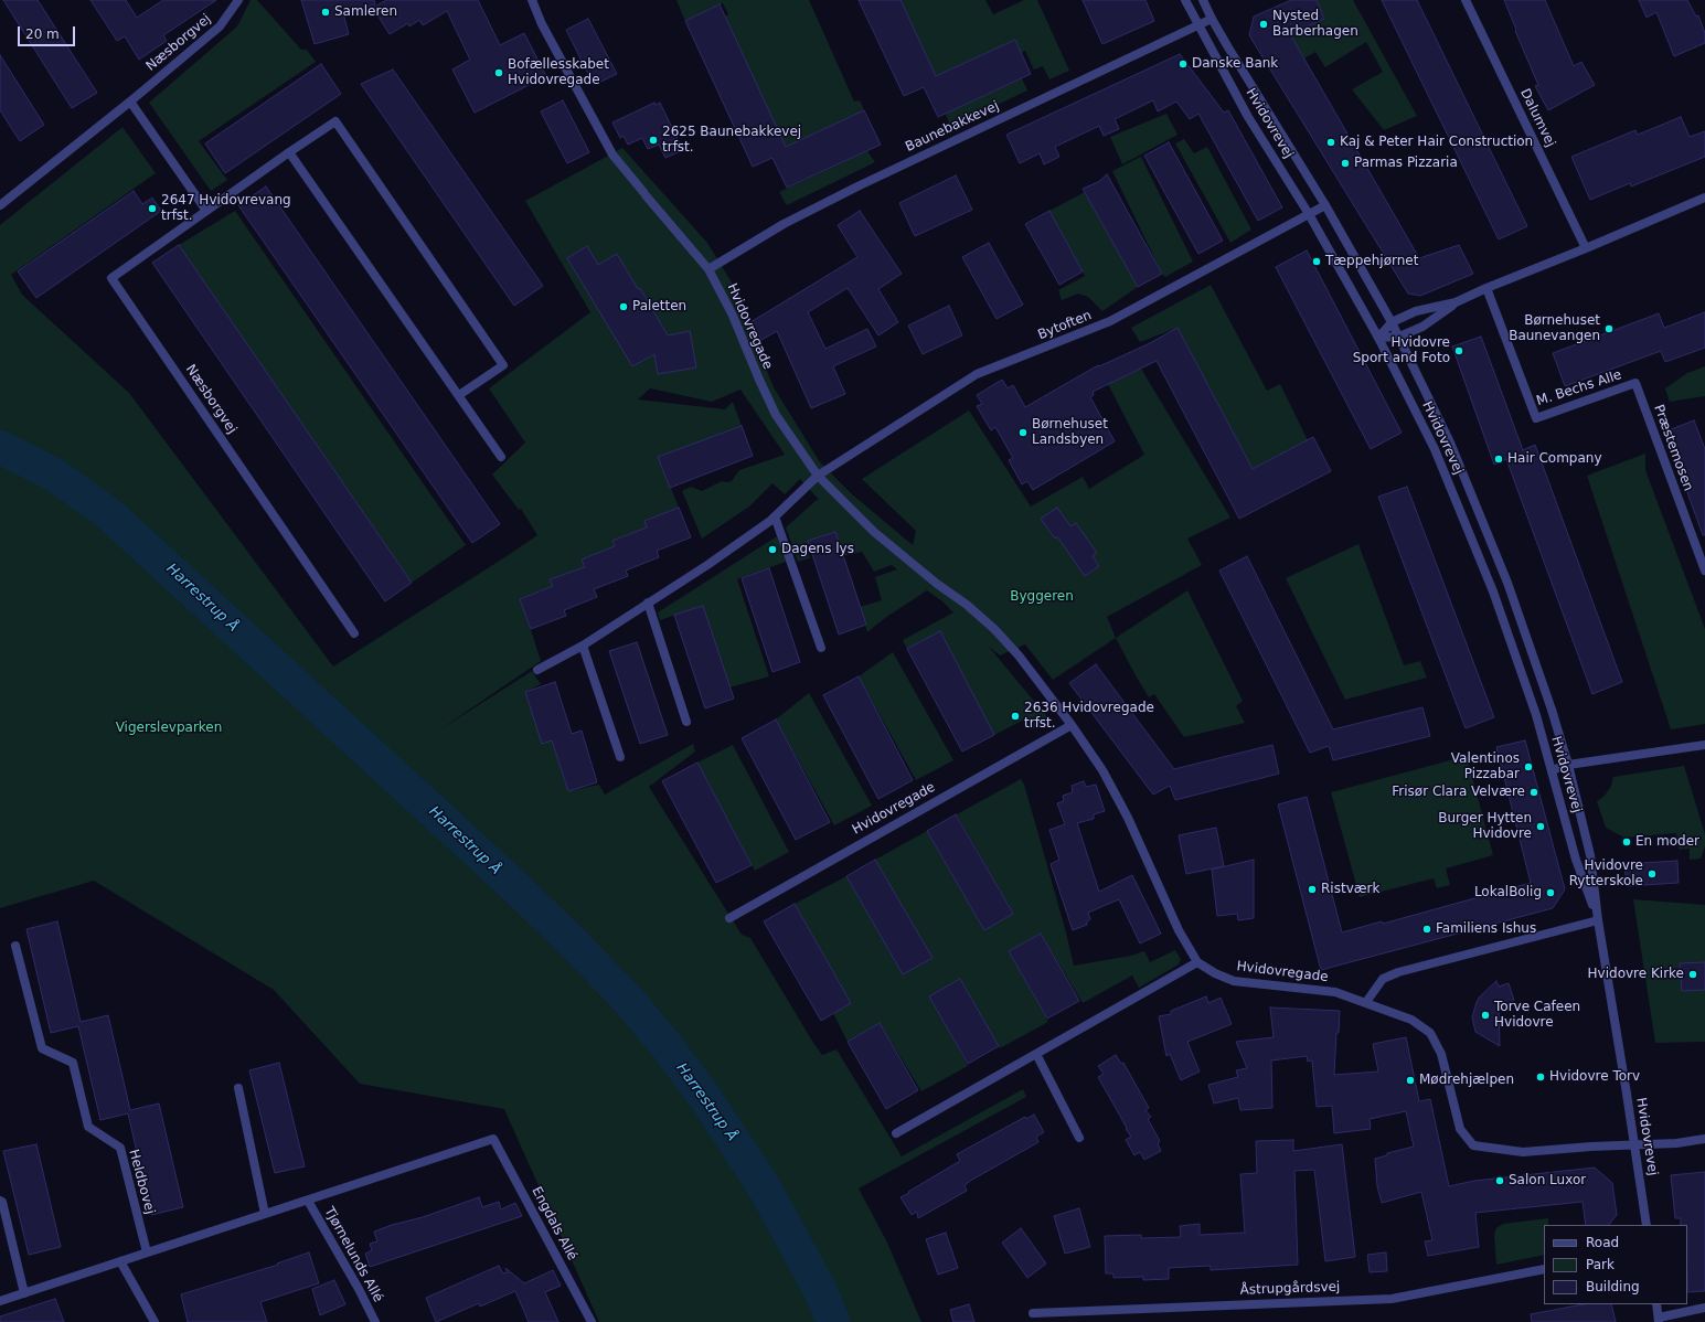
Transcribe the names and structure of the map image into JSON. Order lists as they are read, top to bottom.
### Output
{
  "streets": {
    "street": [
      "Næsborgvej",
      "Dalumvej",
      "Hvidovrevej",
      "Baunebakkevej",
      "Bytoften",
      "Hvidovregade",
      "M. Bechs Alle",
      "Præstemosen",
      "Heldbovej",
      "Engdals Allé",
      "Tjørnelunds Allé",
      "Åstrupgårdsvej"
    ]
  },
  "crossings": [
    ["Hvidovrevej", "Baunebakkevej"],
    ["Hvidovrevej", "Bytoften"],
    ["Baunebakkevej", "Hvidovregade"],
    ["Bytoften", "Hvidovregade"],
    ["M. Bechs Alle", "Præstemosen"],
    ["Engdals Allé", "Tjørnelunds Allé"]
  ],
  "water": ["Harrestrup Å"],
  "parks": ["Byggeren", "Vigerslevparken"],
  "places": [
    "Samleren",
    "Nysted Barberhagen",
    "Danske Bank",
    "Bofællesskabet Hvidovregade",
    "2625 Baunebakkevej trfst.",
    "Kaj & Peter Hair Construction",
    "Parmas Pizzaria",
    "2647 Hvidovrevang trfst.",
    "Tæppehjørnet",
    "Paletten",
    "Børnehuset Baunevangen",
    "Hvidovre Sport and Foto",
    "Børnehuset Landsbyen",
    "Hair Company",
    "Dagens lys",
    "2636 Hvidovregade trfst.",
    "Valentinos Pizzabar",
    "Frisør Clara Velvære",
    "Burger Hytten Hvidovre",
    "En moder",
    "Hvidovre Rytterskole",
    "Ristværk",
    "LokalBolig",
    "Familiens Ishus",
    "Hvidovre Kirke",
    "Torve Cafeen Hvidovre",
    "Hvidovre Torv",
    "Mødrehjælpen",
    "Salon Luxor"
  ],
  "legend": ["Road", "Park", "Building"],
  "scale_bar": "20 m"
}
